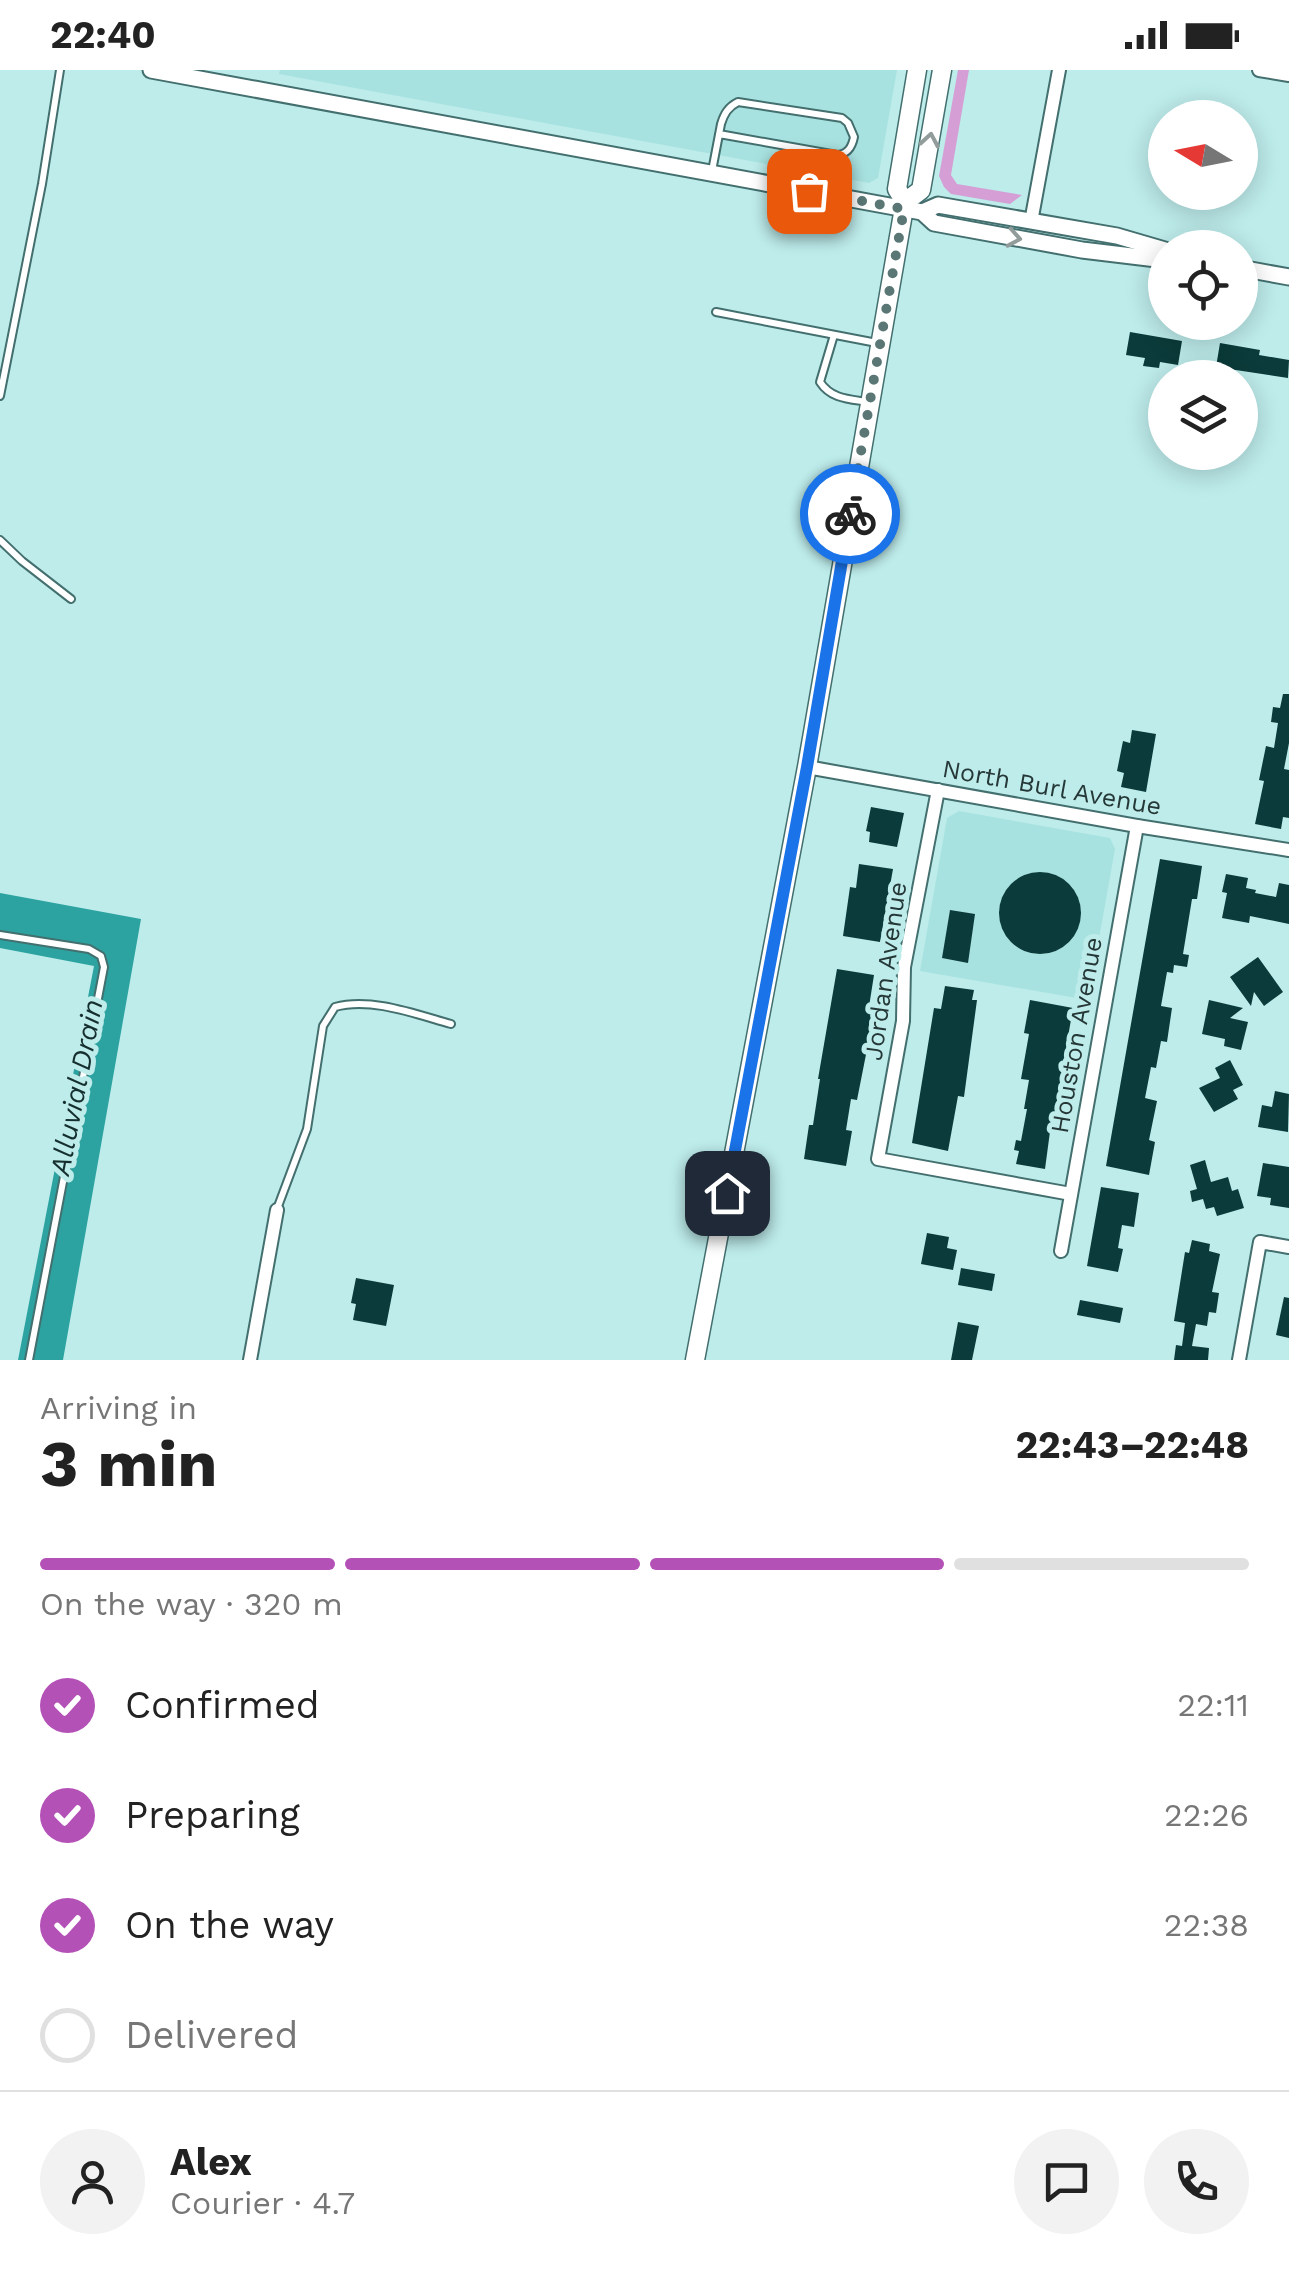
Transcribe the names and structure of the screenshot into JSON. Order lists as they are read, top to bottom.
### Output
{
  "streets": {
    "street": ["North Burl Avenue", "Jordan Avenue", "Houston Avenue"]
  },
  "crossings": [
    ["North Burl Avenue", "Jordan Avenue"],
    ["North Burl Avenue", "Houston Avenue"],
    ["Jordan Avenue", "Houston Avenue"]
  ],
  "water": ["Alluvial Drain"],
  "north": "left",
  "page": {
    "status": "22:40",
    "heading": ["3 min", "Arriving in", "22:43–22:48"],
    "panel": ["Alex", "Courier · 4.7"],
    "bar": "On the way · 320 m",
    "list": [
      ["Confirmed", "22:11"],
      ["Preparing", "22:26"],
      ["On the way", "22:38"],
      "Delivered"
    ]
  }
}
